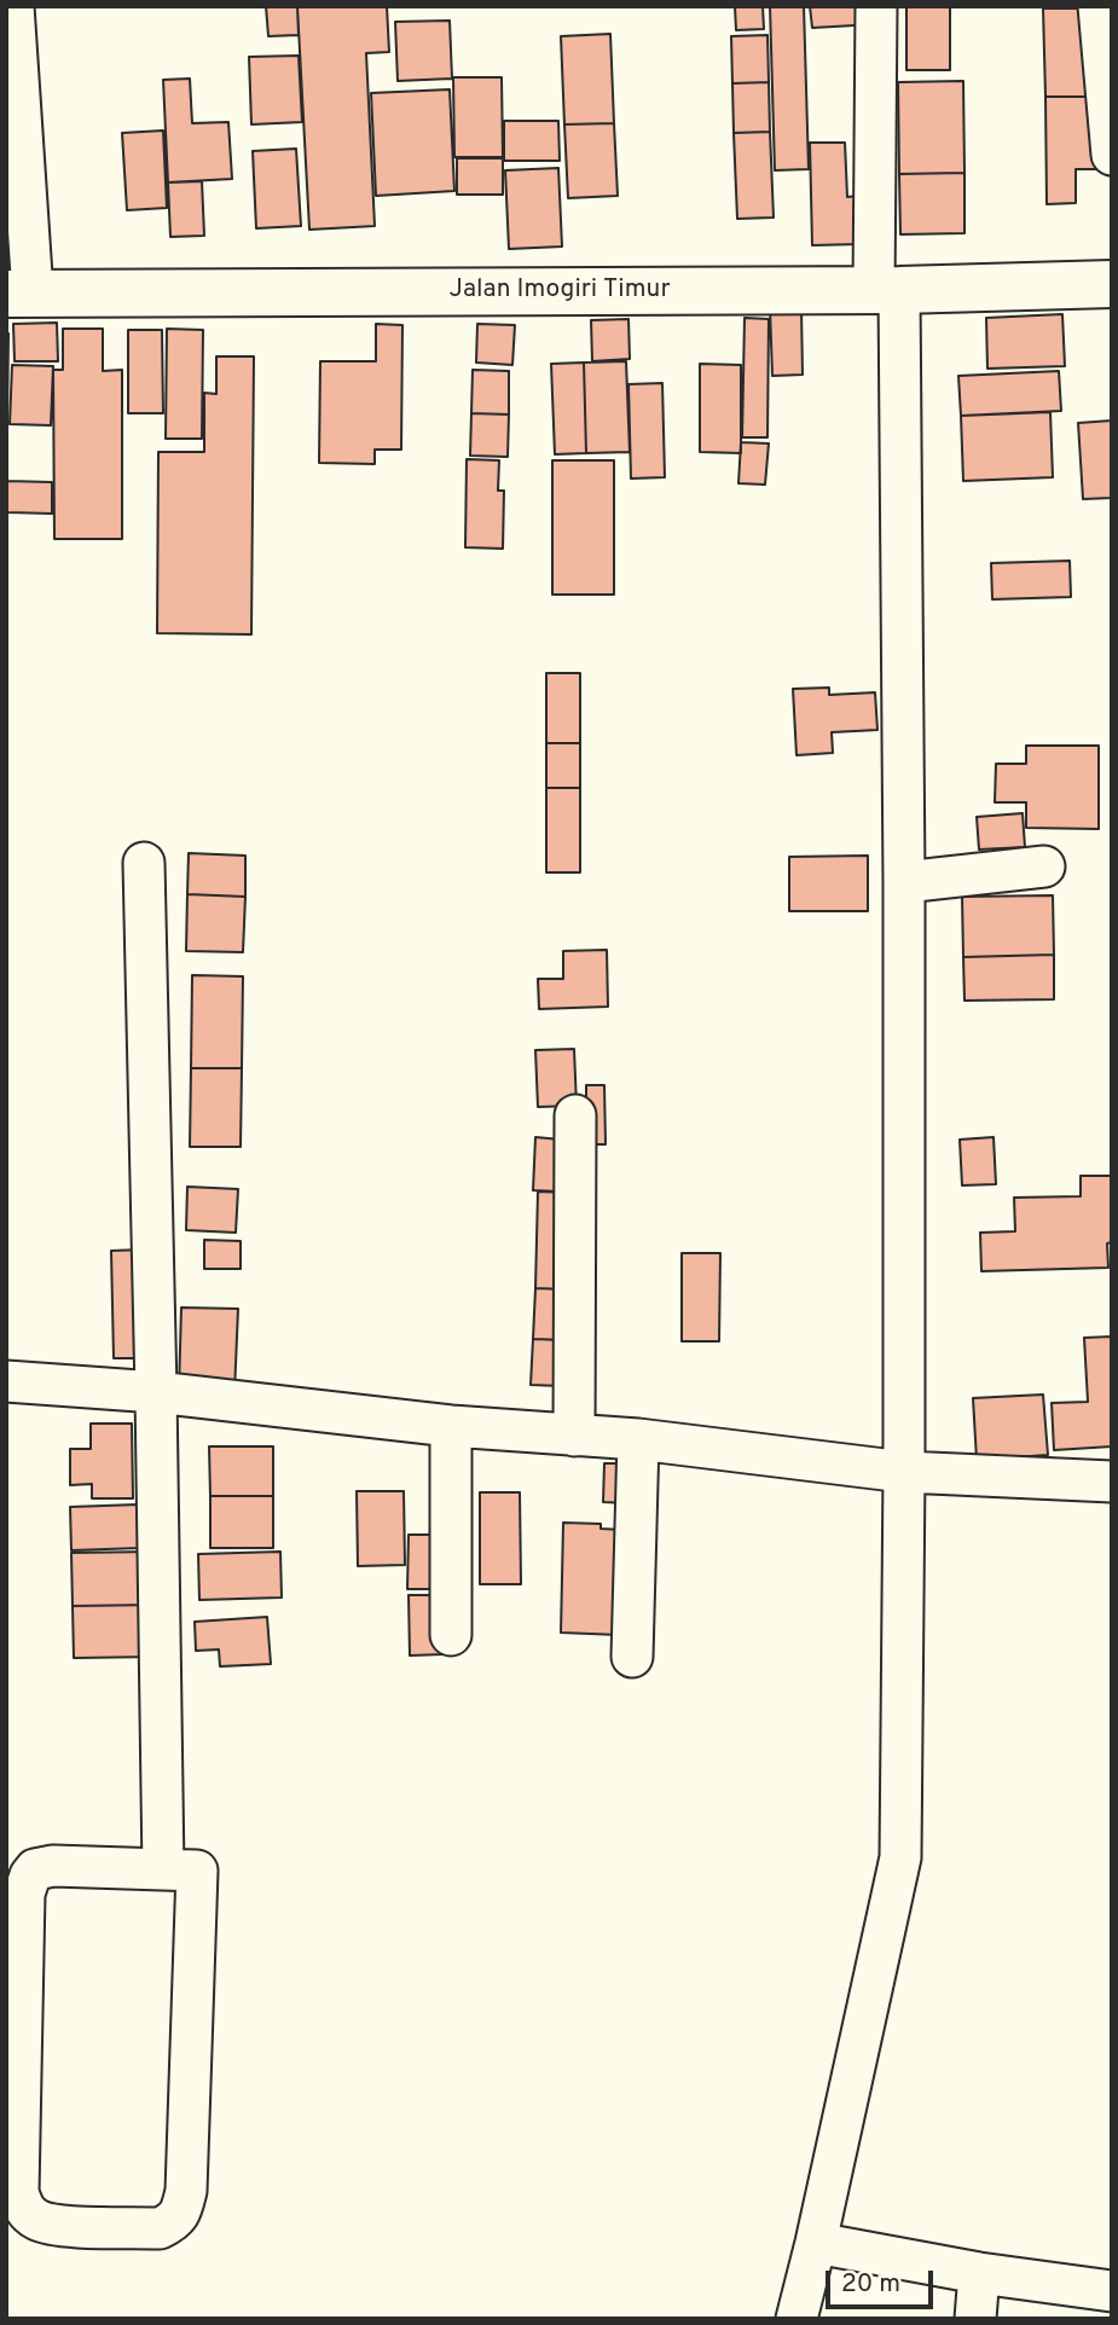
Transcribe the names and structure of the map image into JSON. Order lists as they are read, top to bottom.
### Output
{
  "streets": {
    "main road": ["Jalan Imogiri Timur"]
  },
  "scale_bar": "20 m"
}
